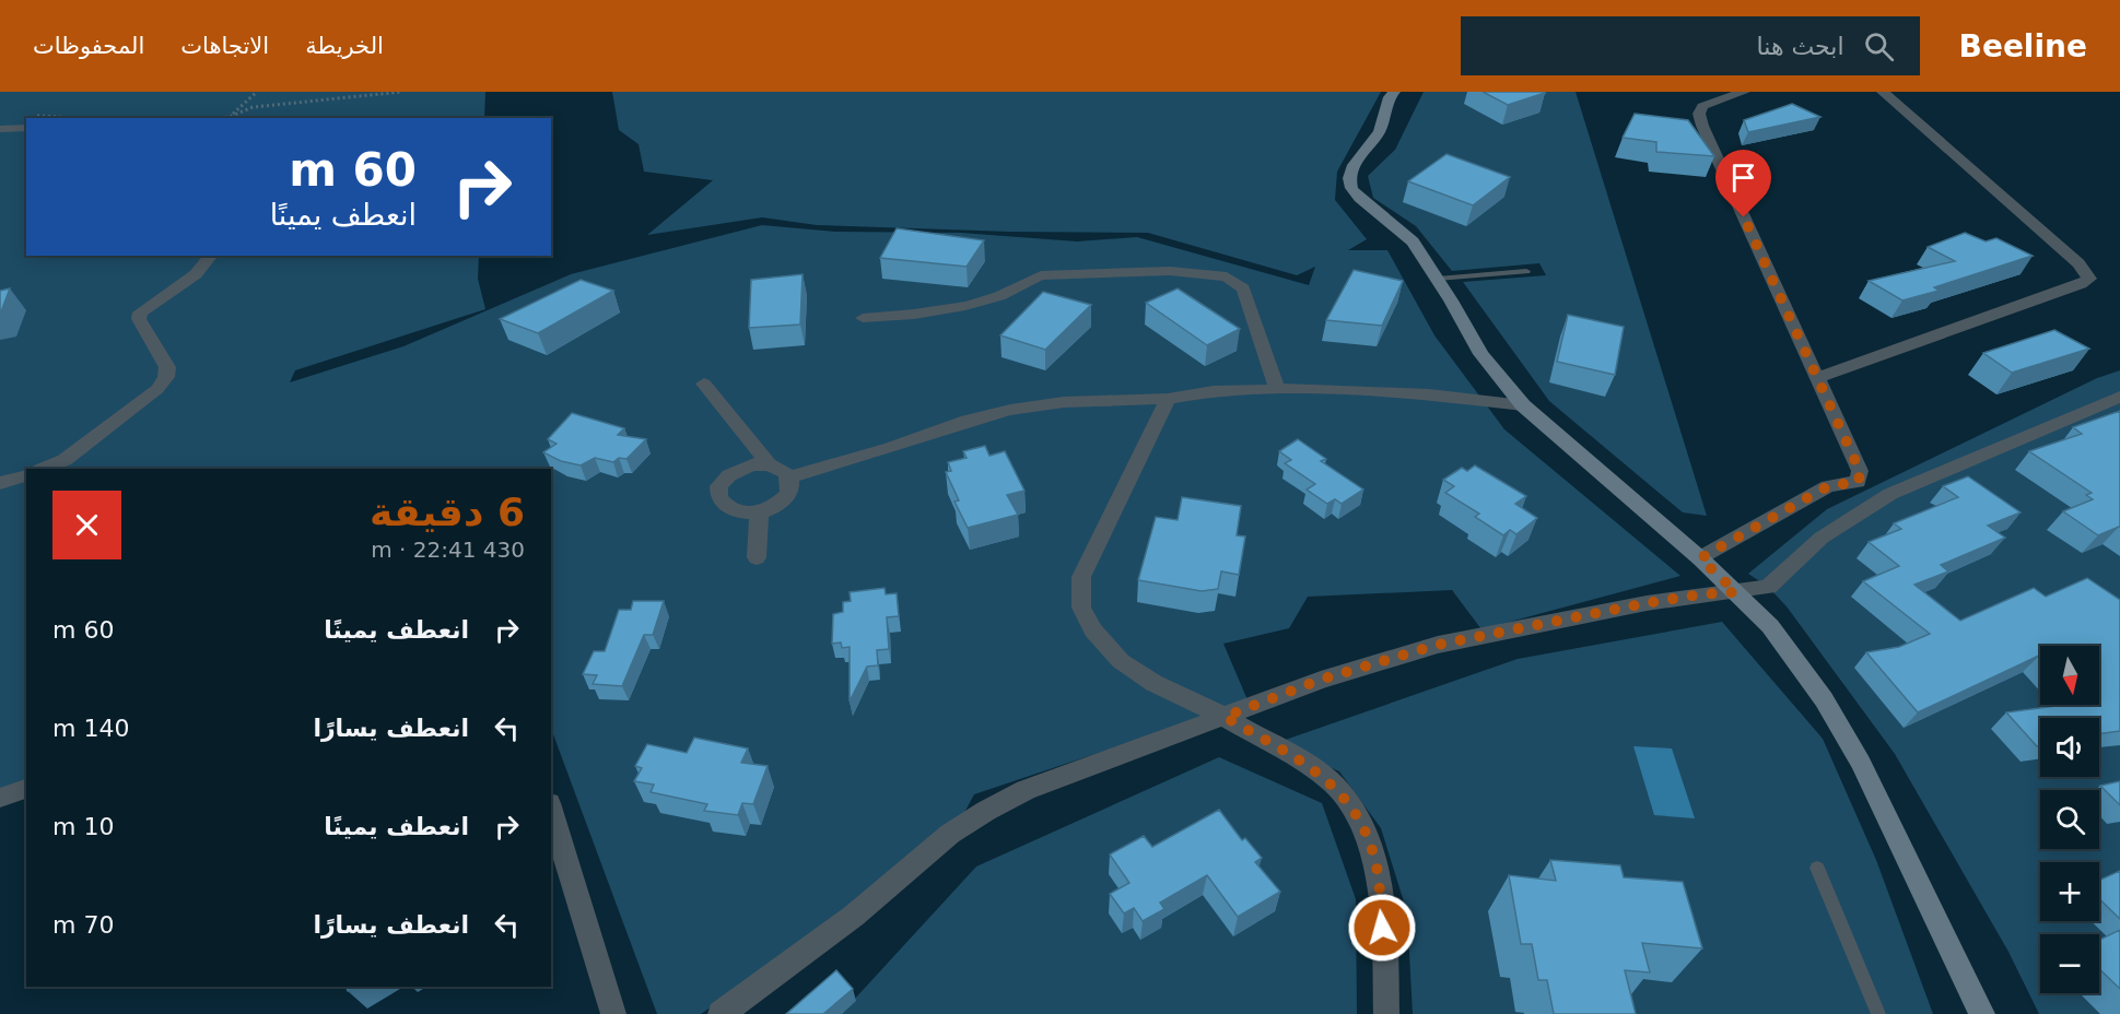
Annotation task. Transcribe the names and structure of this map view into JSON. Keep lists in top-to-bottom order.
{
  "north": "bottom",
  "page": {
    "header": "Beeline",
    "search": "ابحث هنا",
    "nav": ["الخريطة", "الاتجاهات", "المحفوظات"],
    "turn": ["60 m", "انعطف يمينًا"],
    "heading": ["6 دقيقة", "430 m · 22:41"],
    "list": [
      {
        "name": "انعطف يمينًا",
        "value": "60 m"
      },
      {
        "name": "انعطف يسارًا",
        "value": "140 m"
      },
      {
        "name": "انعطف يمينًا",
        "value": "10 m"
      },
      {
        "name": "انعطف يسارًا",
        "value": "70 m"
      }
    ],
    "map_buttons": ["+", "−"]
  }
}
